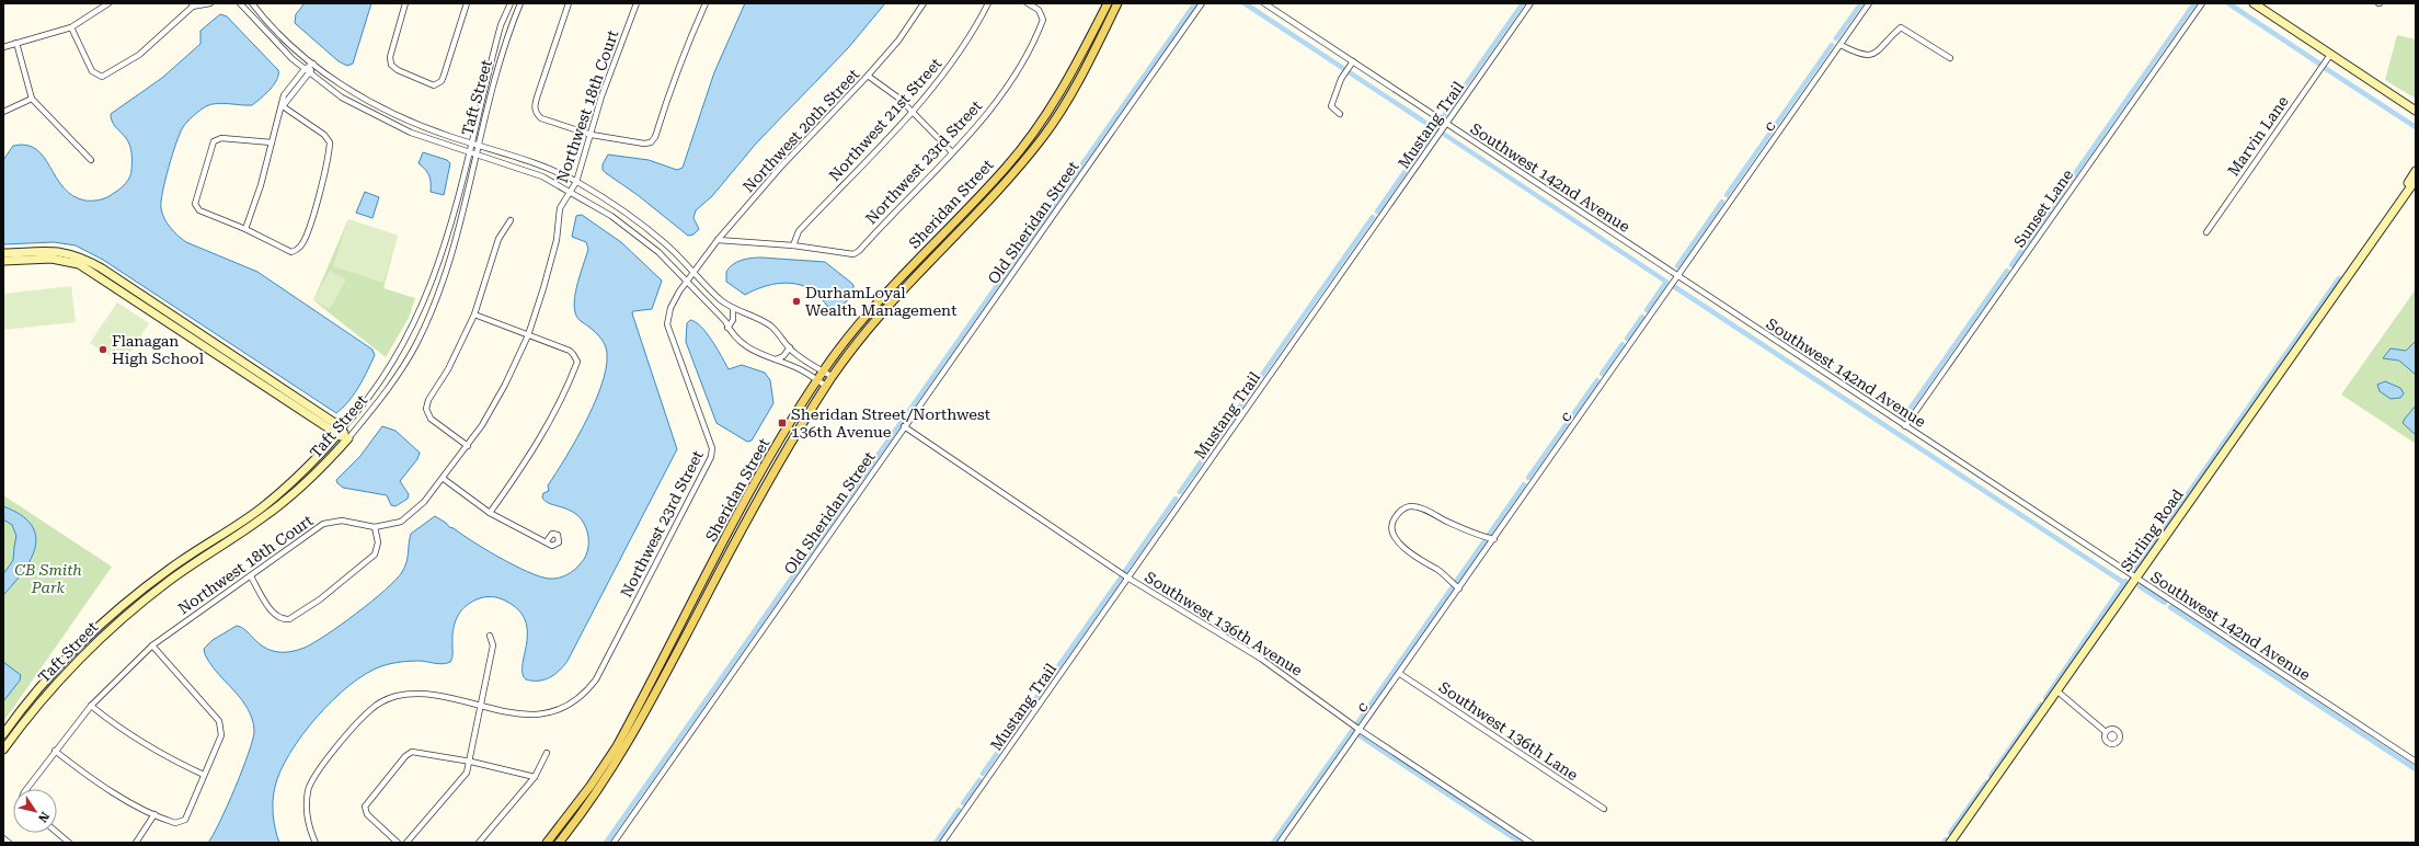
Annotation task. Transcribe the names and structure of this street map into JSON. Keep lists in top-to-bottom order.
{
  "streets": {
    "main road": ["Sheridan Street"],
    "street": [
      "Taft Street",
      "Northwest 18th Court",
      "Northwest 21st Street",
      "Mustang Trail",
      "c",
      "Northwest 20th Street",
      "Marvin Lane",
      "Northwest 23rd Street",
      "Southwest 142nd Avenue",
      "Sunset Lane",
      "Old Sheridan Street",
      "Stirling Road",
      "Southwest 136th Avenue",
      "Southwest 136th Lane"
    ]
  },
  "crossings": [
    ["Northwest 21st Street", "Northwest 23rd Street"],
    ["Mustang Trail", "Southwest 142nd Avenue"],
    ["Mustang Trail", "Southwest 136th Avenue"],
    ["c", "Southwest 142nd Avenue"],
    ["c", "Southwest 136th Avenue"],
    ["c", "Southwest 136th Lane"],
    ["Northwest 20th Street", "Northwest 23rd Street"],
    ["Southwest 142nd Avenue", "Sunset Lane"],
    ["Southwest 142nd Avenue", "Stirling Road"],
    ["Old Sheridan Street", "Southwest 136th Avenue"]
  ],
  "parks": ["CB Smith Park"],
  "places": {
    "other": ["DurhamLoyal Wealth Management", "Flanagan High School"],
    "transit": ["Sheridan Street/Northwest 136th Avenue"]
  },
  "north": "bottom right"
}
